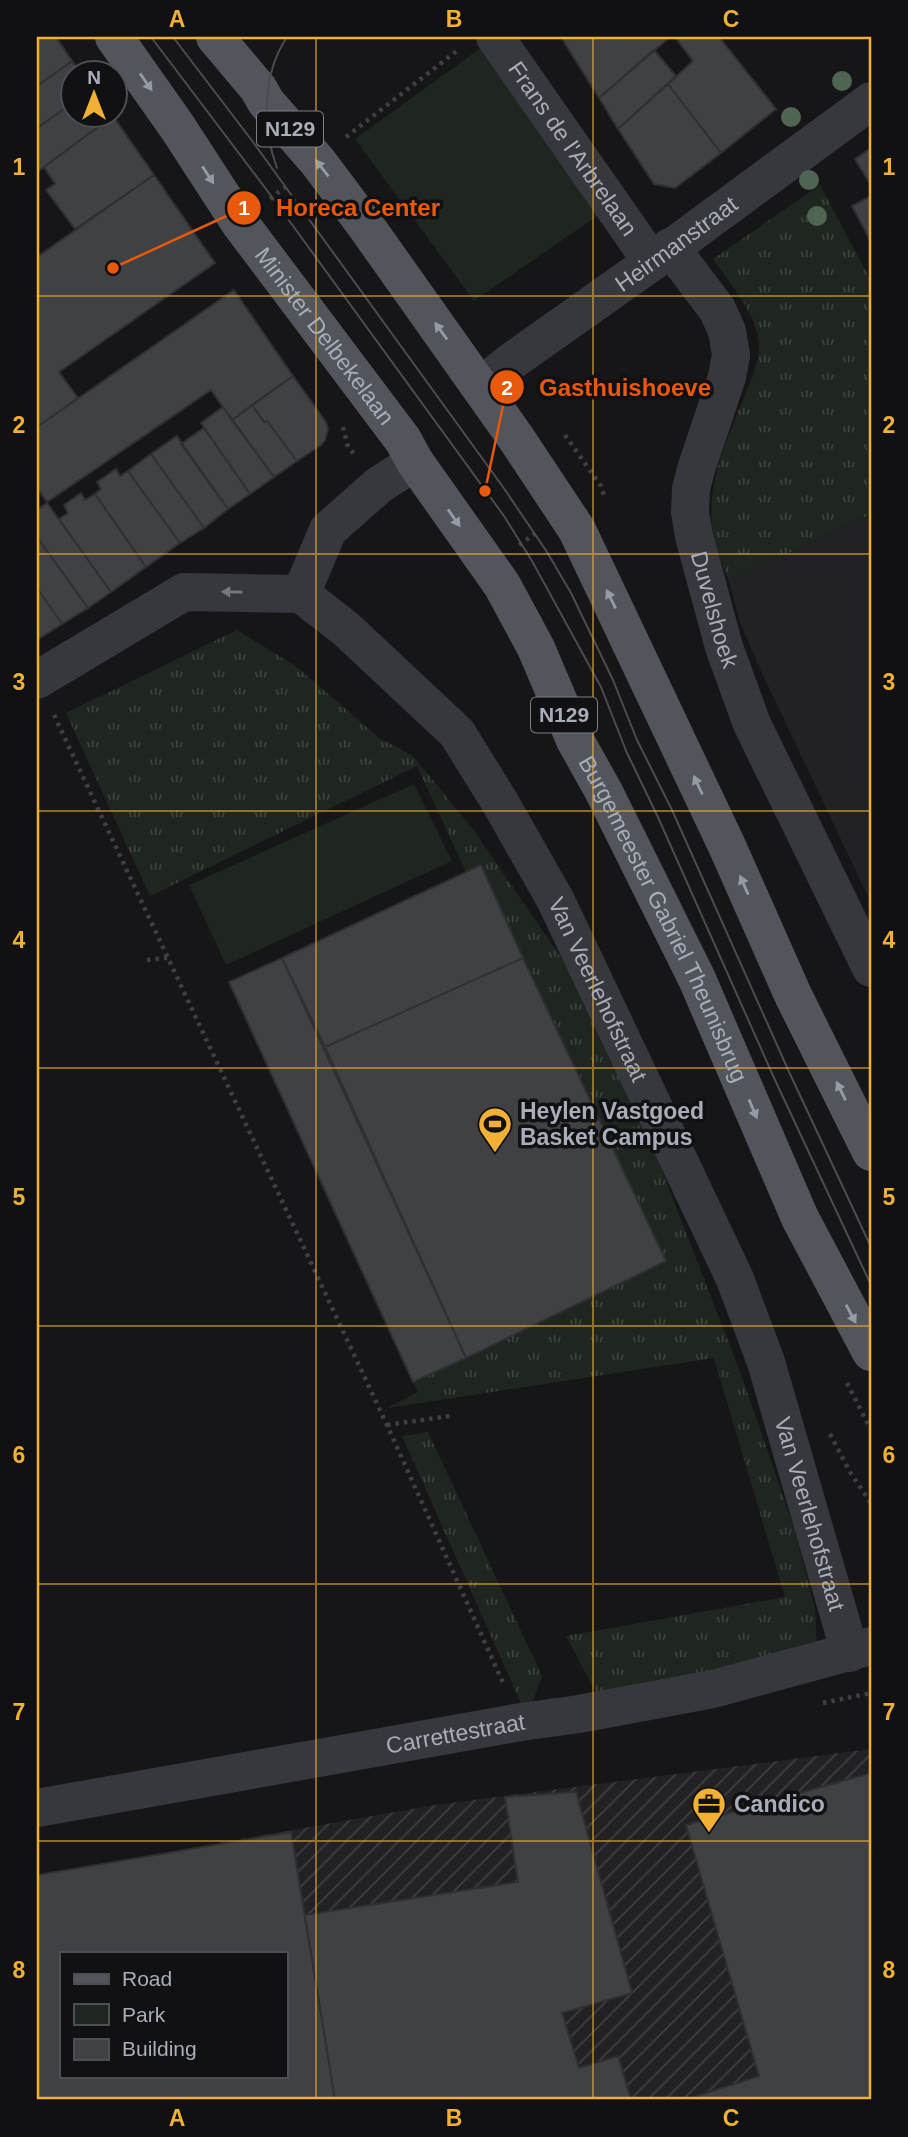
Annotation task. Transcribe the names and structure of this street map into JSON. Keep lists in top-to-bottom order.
{
  "streets": {
    "main road": ["N129", "Minister Delbekelaan", "Burgemeester Gabriel Theunisbrug"],
    "street": [
      "Frans de l'Arbrelaan",
      "Heirmanstraat",
      "Duvelshoek",
      "Van Veerlehofstraat",
      "Carrettestraat"
    ]
  },
  "crossings": [
    ["N129", "Heirmanstraat"],
    ["Frans de l'Arbrelaan", "Heirmanstraat"],
    ["Frans de l'Arbrelaan", "Duvelshoek"],
    ["Heirmanstraat", "Duvelshoek"],
    ["Minister Delbekelaan", "Burgemeester Gabriel Theunisbrug"],
    ["Van Veerlehofstraat", "Carrettestraat"]
  ],
  "places": {
    "other": ["Horeca Center", "Gasthuishoeve"],
    "sports": ["Heylen Vastgoed Basket Campus"],
    "office": ["Candico"]
  },
  "legend": ["Road", "Park", "Building"],
  "north": "top",
  "grid": {
    "columns": ["A", "B", "C"],
    "rows": [
      "1",
      "2",
      "3",
      "4",
      "5",
      "6",
      "7",
      "8"
    ]
  }
}
